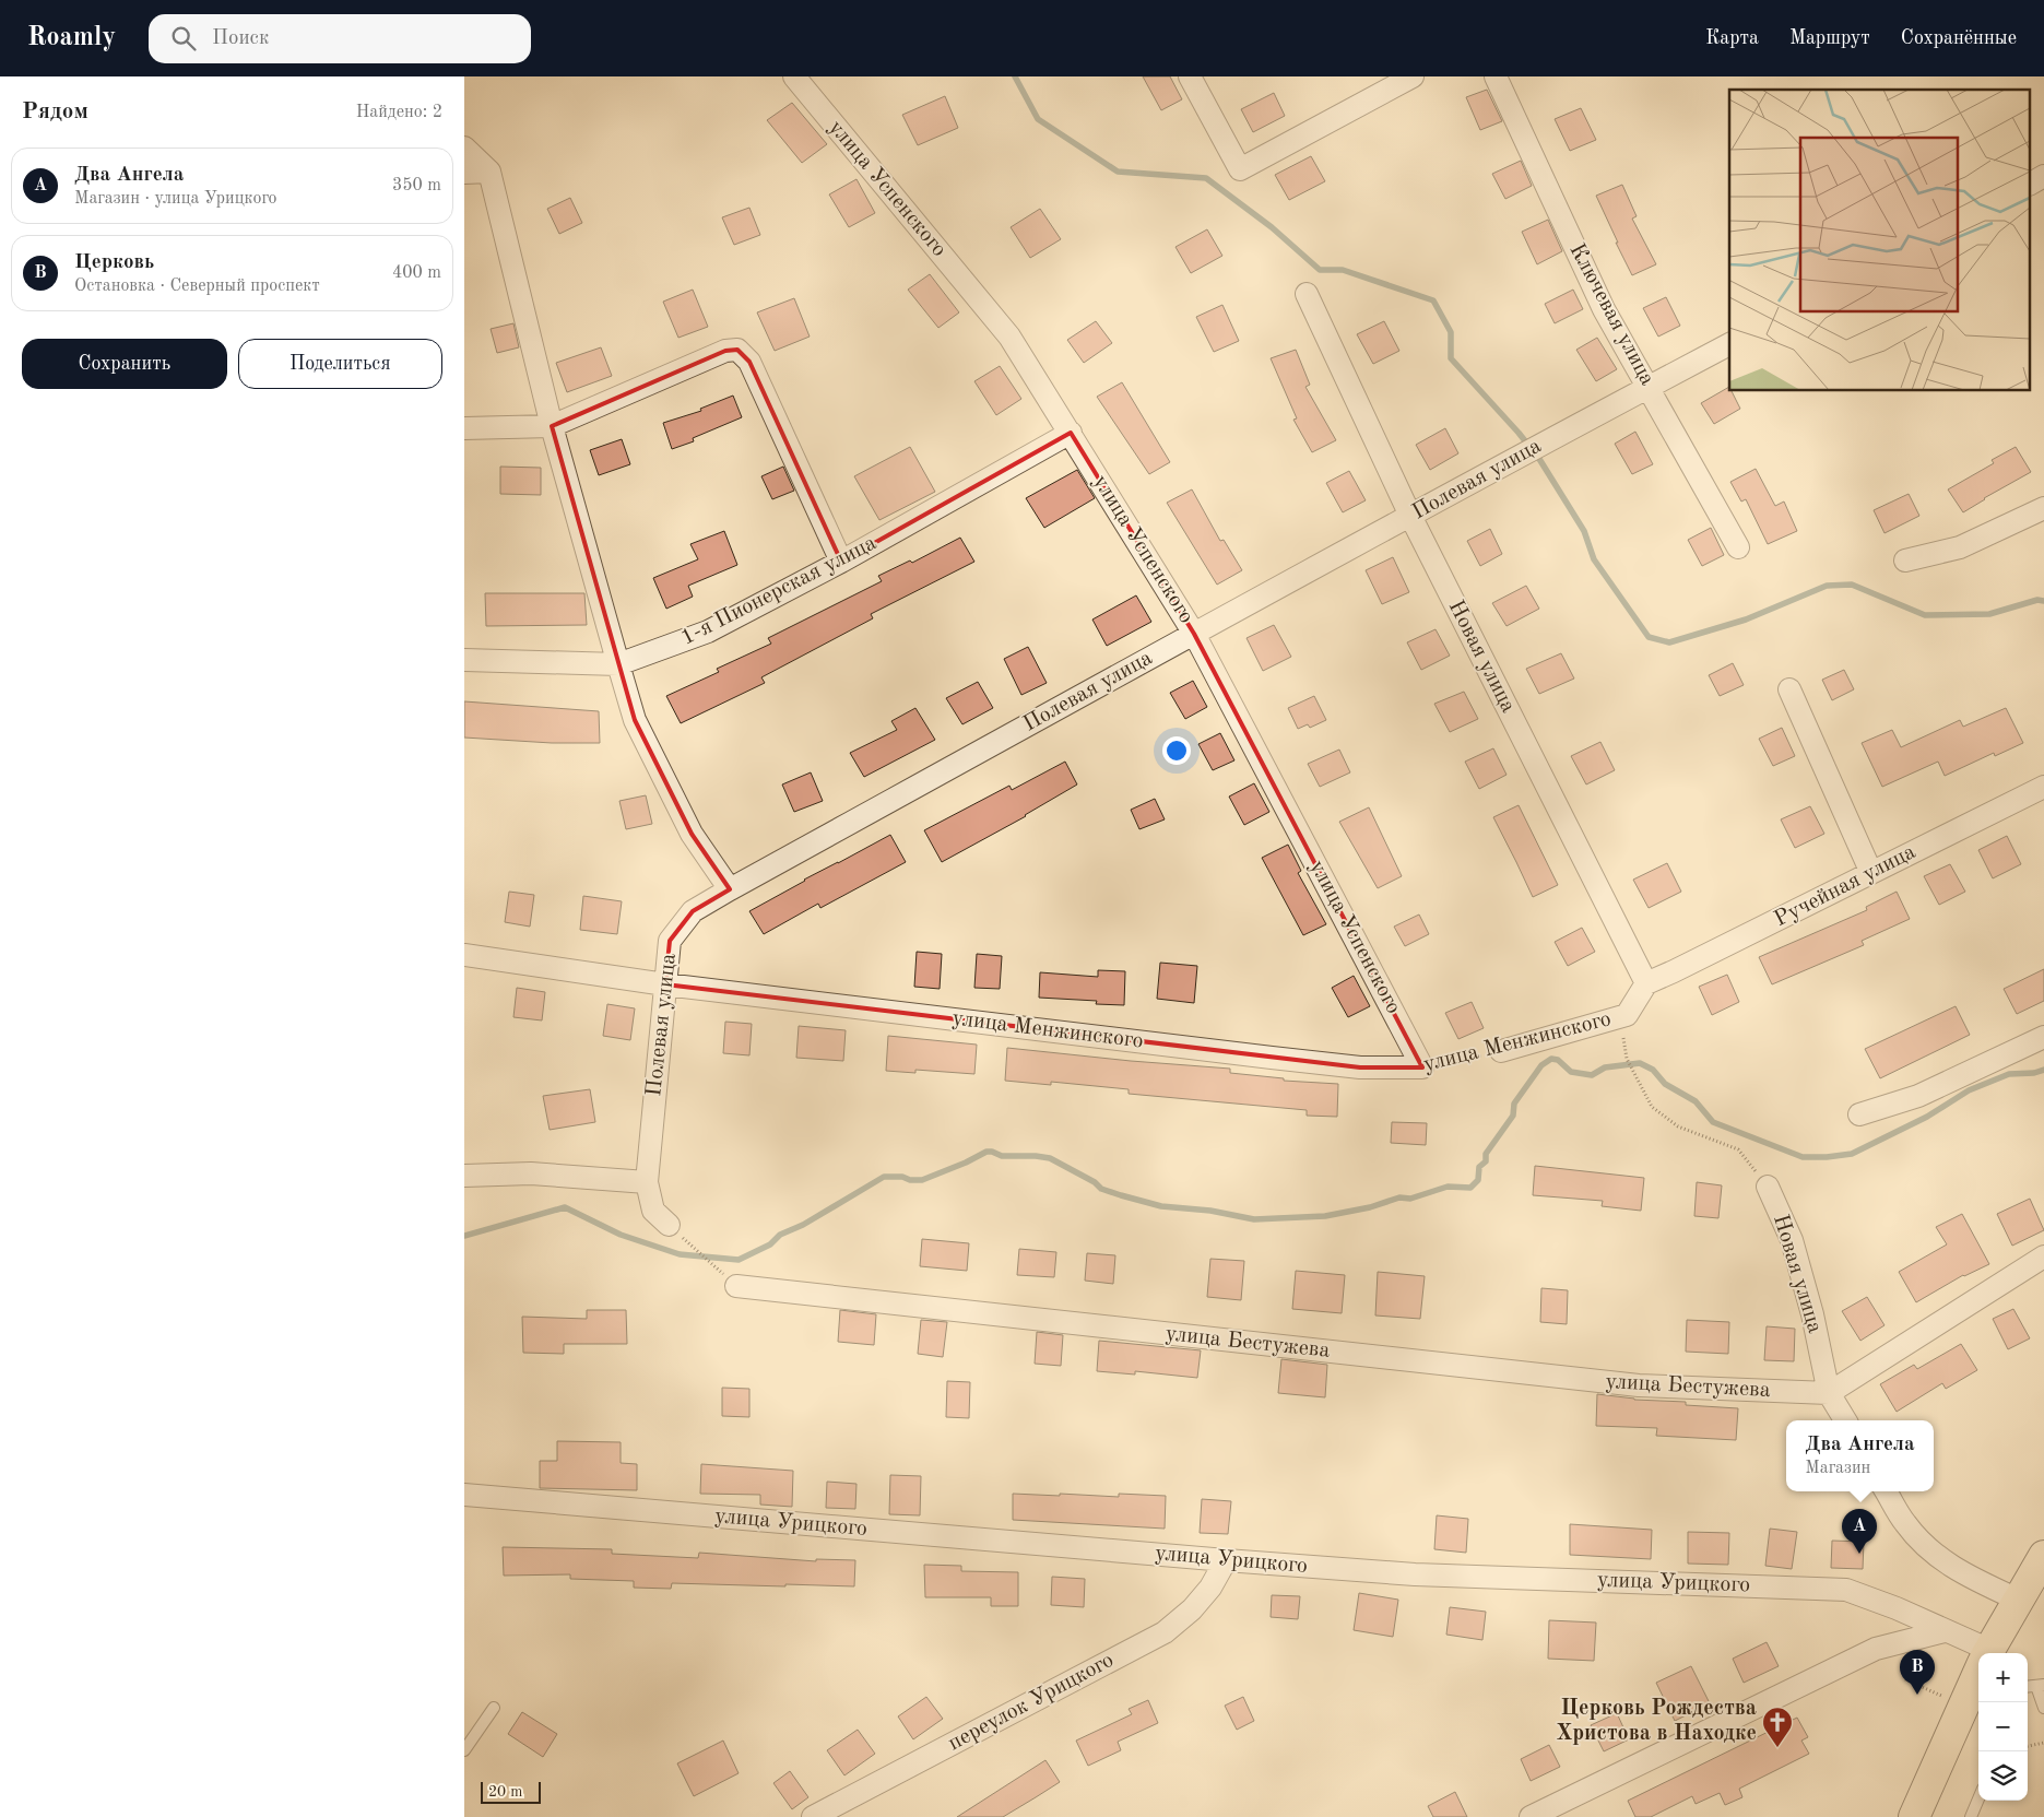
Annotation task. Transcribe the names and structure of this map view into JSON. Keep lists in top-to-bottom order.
{
  "streets": {
    "street": [
      "улица Успенского",
      "Ключевая улица",
      "Полевая улица",
      "1-я Пионерская улица",
      "Новая улица",
      "Ручейная улица",
      "улица Менжинского",
      "улица Бестужева",
      "улица Урицкого",
      "переулок Урицкого"
    ]
  },
  "crossings": [
    ["улица Успенского", "Полевая улица"],
    ["улица Успенского", "1-я Пионерская улица"],
    ["улица Успенского", "улица Менжинского"],
    ["Ключевая улица", "Полевая улица"],
    ["Полевая улица", "Новая улица"],
    ["Полевая улица", "улица Менжинского"],
    ["Новая улица", "Ручейная улица"],
    ["Новая улица", "улица Менжинского"],
    ["Новая улица", "улица Бестужева"],
    ["Ручейная улица", "улица Менжинского"],
    ["улица Урицкого", "переулок Урицкого"]
  ],
  "places": {
    "church": ["Церковь Рождества Христова в Находке"]
  },
  "scale_bar": "20 m",
  "page": {
    "header": "Roamly",
    "search": "Поиск",
    "nav": ["Карта", "Маршрут", "Сохранённые"],
    "heading": ["Рядом", "Найдено: 2"],
    "list": [
      {
        "mark": "A",
        "name": "Два Ангела",
        "note": "Магазин · улица Урицкого",
        "value": "350 m"
      },
      {
        "mark": "B",
        "name": "Церковь",
        "note": "Остановка · Северный проспект",
        "value": "400 m"
      }
    ],
    "buttons": ["Сохранить", "Поделиться"],
    "popup": ["Два Ангела", "Магазин"],
    "pins": ["A", "B"],
    "map_buttons": ["+", "−"],
    "scale": "20 m"
  }
}
